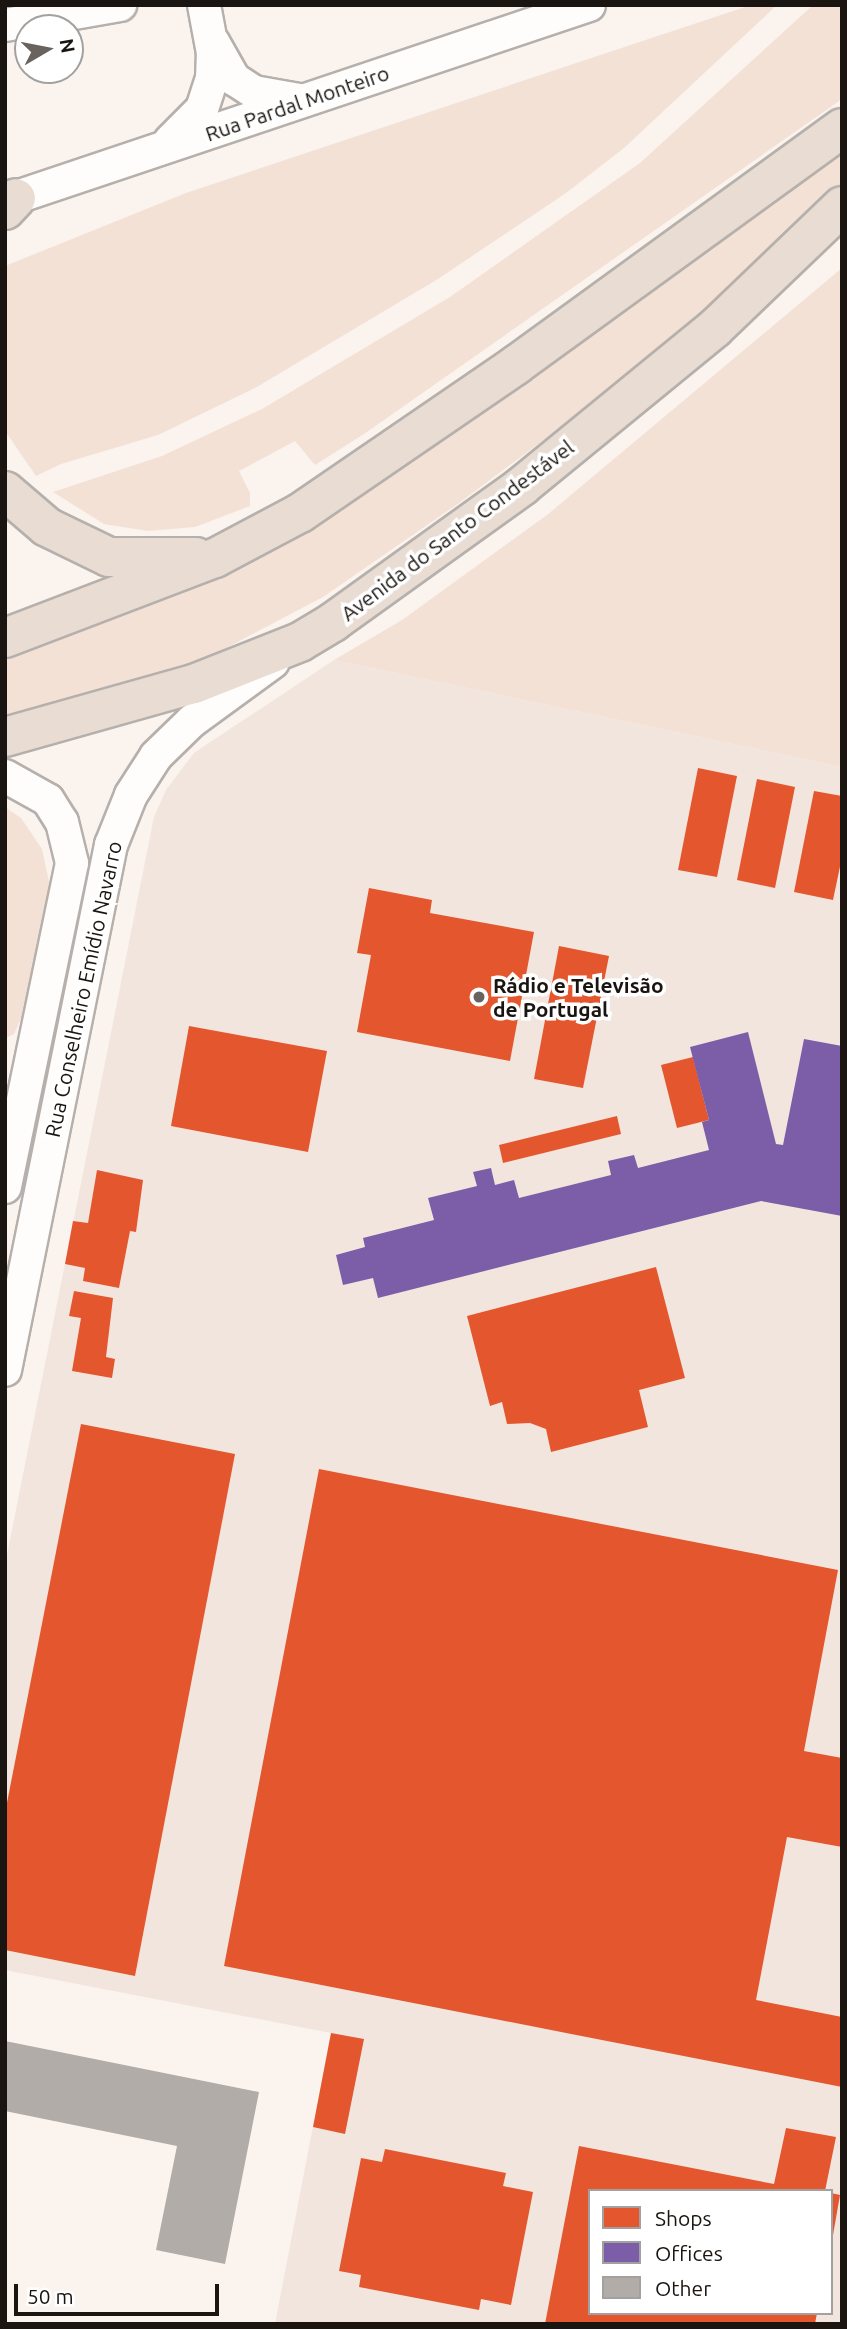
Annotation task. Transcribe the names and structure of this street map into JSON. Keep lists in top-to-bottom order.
{
  "streets": {
    "highway": ["Avenida do Santo Condestável"],
    "street": ["Rua Pardal Monteiro", "Rua Conselheiro Emídio Navarro"]
  },
  "crossings": [
    ["Avenida do Santo Condestável", "Rua Conselheiro Emídio Navarro"]
  ],
  "places": ["Rádio e Televisão de Portugal"],
  "legend": ["Shops", "Offices", "Other"],
  "scale_bar": "50 m",
  "north": "right"
}
